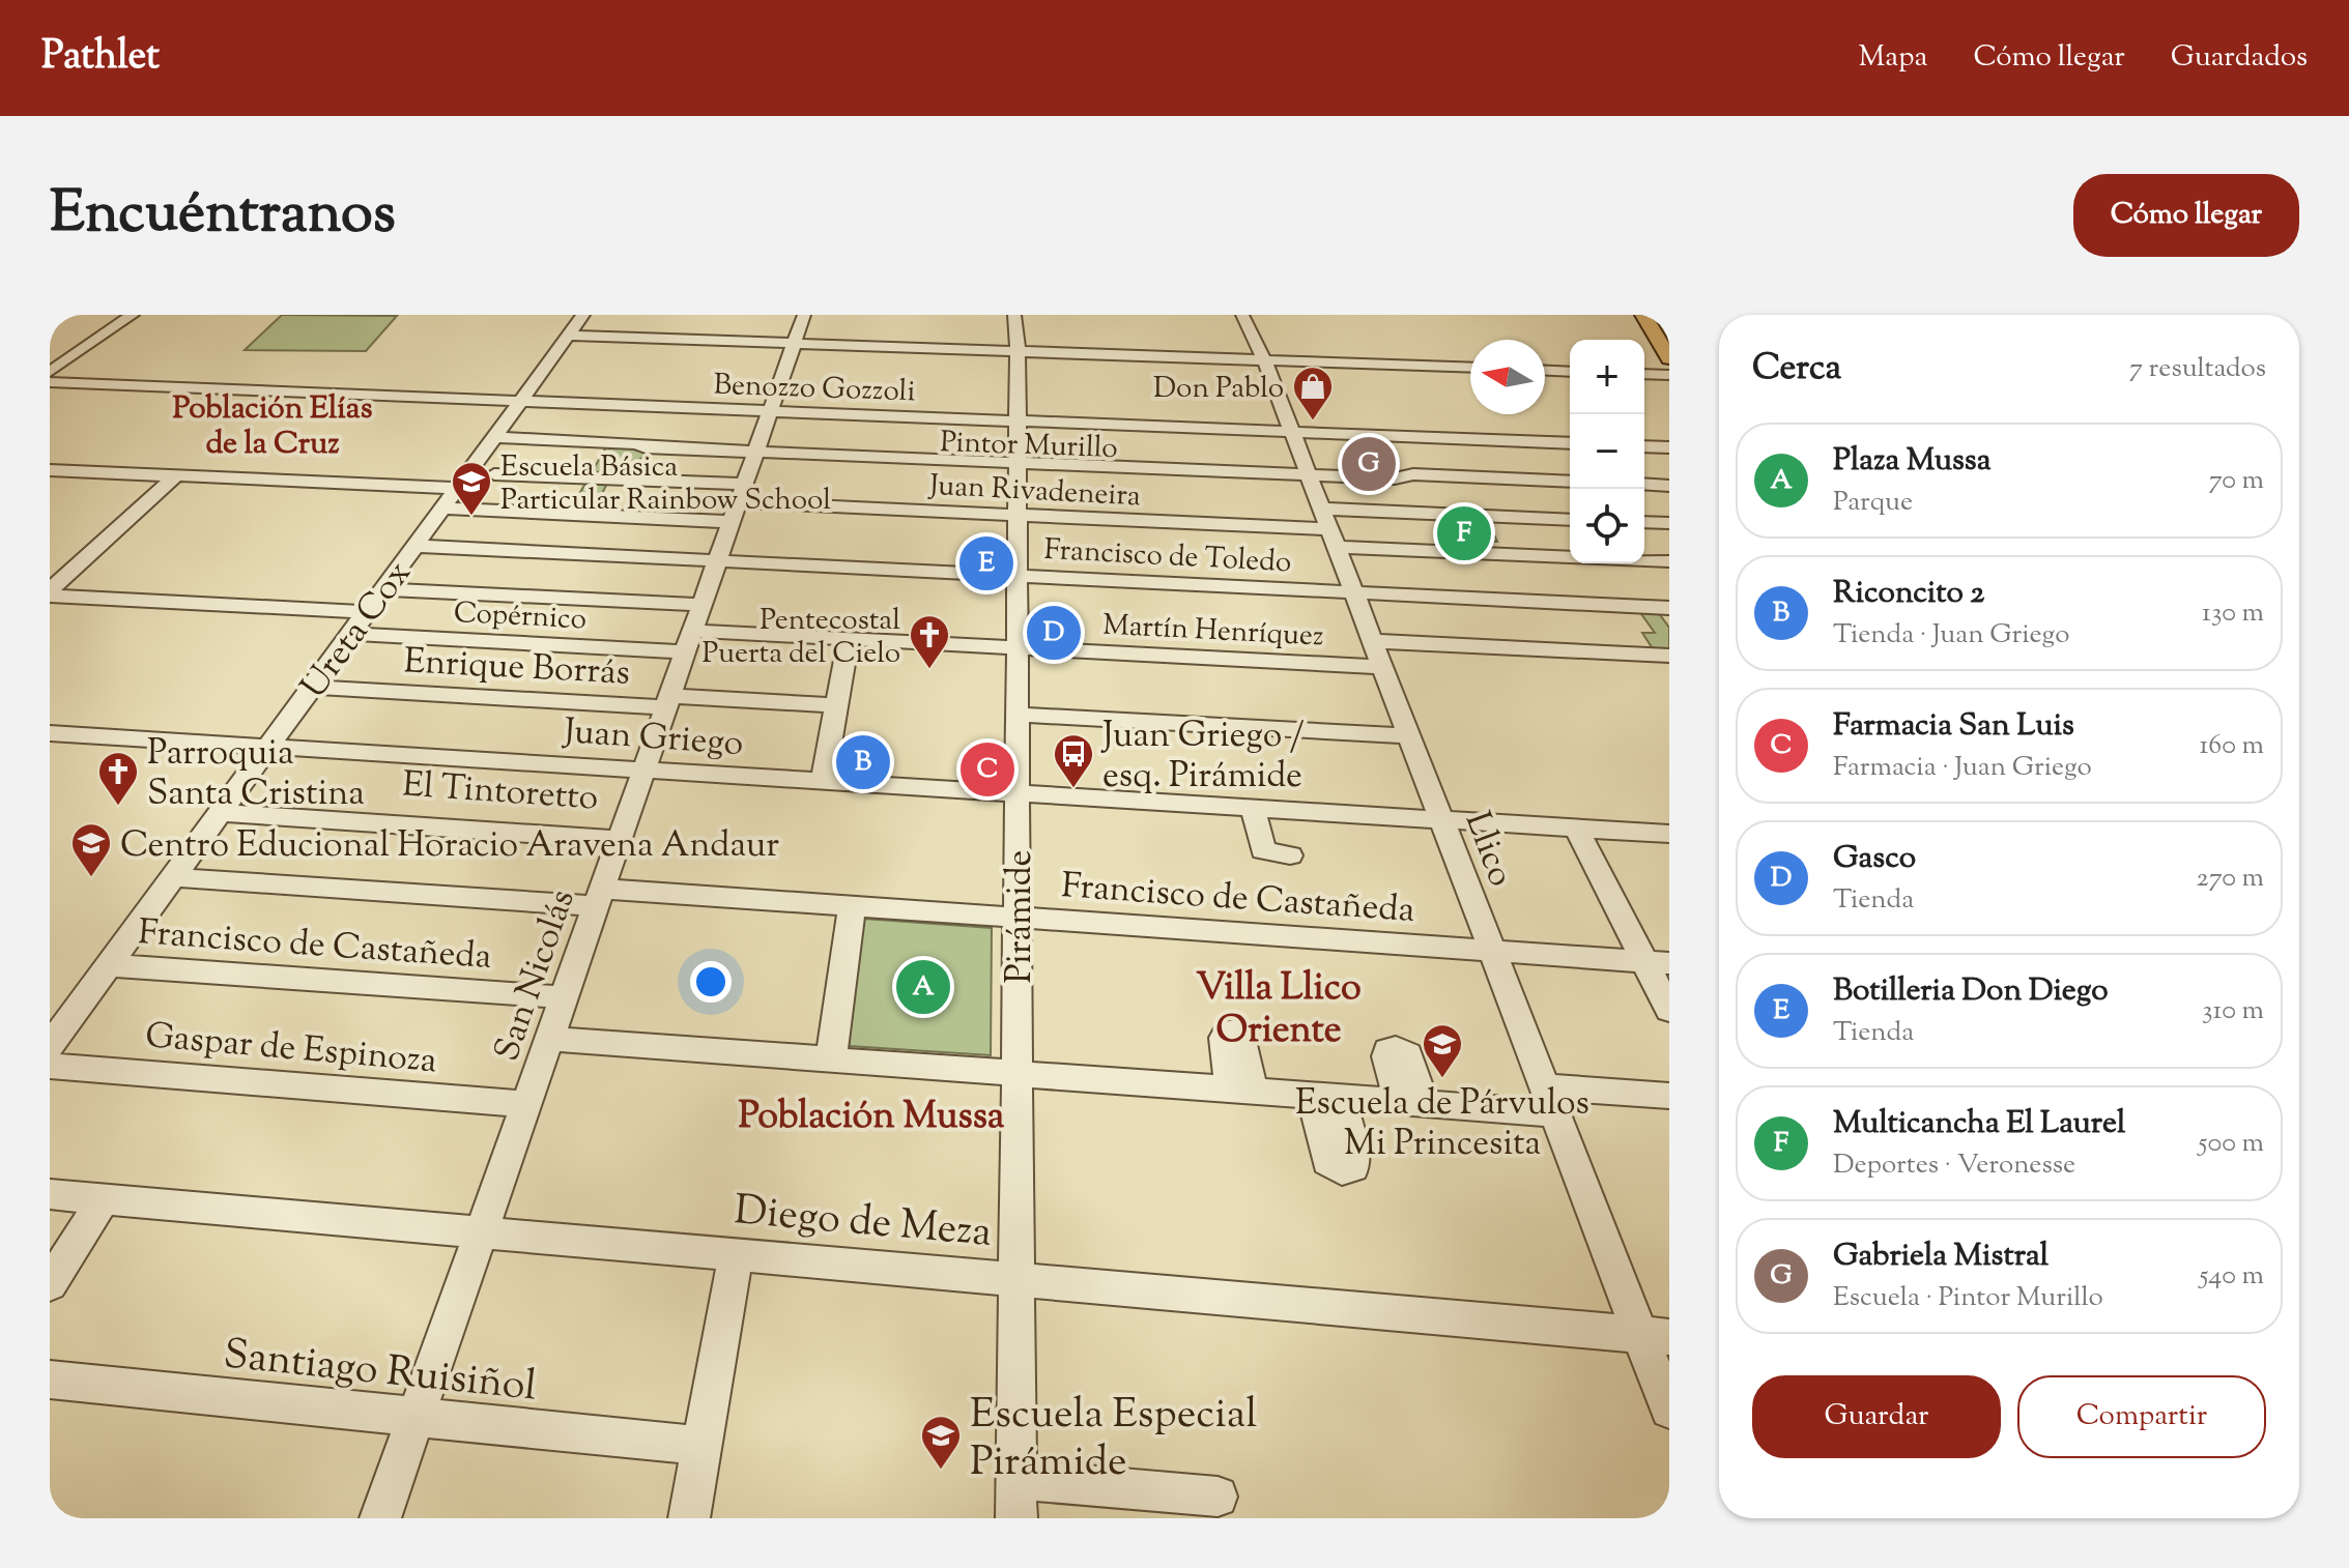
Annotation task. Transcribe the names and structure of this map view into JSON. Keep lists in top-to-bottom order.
{
  "streets": {
    "street": [
      "Benozzo Gozzoli",
      "Pintor Murillo",
      "Juan Rivadeneira",
      "Francisco de Toledo",
      "Copérnico",
      "Ureta Cox",
      "Martín Henríquez",
      "Enrique Borrás",
      "Juan Griego",
      "El Tintoretto",
      "Llico",
      "Francisco de Castañeda",
      "Pirámide",
      "San Nicolás",
      "Gaspar de Espinoza",
      "Diego de Meza",
      "Santiago Ruisiñol"
    ]
  },
  "crossings": [
    ["Benozzo Gozzoli", "Ureta Cox"],
    ["Benozzo Gozzoli", "Llico"],
    ["Benozzo Gozzoli", "Pirámide"],
    ["Benozzo Gozzoli", "San Nicolás"],
    ["Pintor Murillo", "Juan Rivadeneira"],
    ["Pintor Murillo", "Ureta Cox"],
    ["Pintor Murillo", "Llico"],
    ["Pintor Murillo", "Pirámide"],
    ["Pintor Murillo", "San Nicolás"],
    ["Juan Rivadeneira", "Llico"],
    ["Juan Rivadeneira", "Pirámide"],
    ["Juan Rivadeneira", "San Nicolás"],
    ["Francisco de Toledo", "Ureta Cox"],
    ["Francisco de Toledo", "Llico"],
    ["Francisco de Toledo", "Pirámide"],
    ["Francisco de Toledo", "San Nicolás"],
    ["Copérnico", "Ureta Cox"],
    ["Copérnico", "Martín Henríquez"],
    ["Copérnico", "San Nicolás"],
    ["Ureta Cox", "Enrique Borrás"],
    ["Ureta Cox", "Juan Griego"],
    ["Ureta Cox", "El Tintoretto"],
    ["Ureta Cox", "Francisco de Castañeda"],
    ["Martín Henríquez", "Llico"],
    ["Martín Henríquez", "Pirámide"],
    ["Martín Henríquez", "San Nicolás"],
    ["Enrique Borrás", "San Nicolás"],
    ["Juan Griego", "Llico"],
    ["Juan Griego", "Pirámide"],
    ["Juan Griego", "San Nicolás"],
    ["El Tintoretto", "San Nicolás"],
    ["Llico", "Francisco de Castañeda"],
    ["Llico", "Diego de Meza"],
    ["Francisco de Castañeda", "Pirámide"],
    ["Francisco de Castañeda", "San Nicolás"],
    ["Pirámide", "Diego de Meza"],
    ["San Nicolás", "Gaspar de Espinoza"],
    ["San Nicolás", "Diego de Meza"],
    ["San Nicolás", "Santiago Ruisiñol"]
  ],
  "districts": ["Población Elías de la Cruz", "Villa Llico Oriente", "Población Mussa"],
  "places": {
    "shop": ["Don Pablo"],
    "school or university": [
      "Escuela Básica Particular Rainbow School",
      "Centro Educional Horacio Aravena Andaur",
      "Escuela de Párvulos Mi Princesita",
      "Escuela Especial Pirámide"
    ],
    "church": ["Pentecostal Puerta del Cielo", "Parroquia Santa Cristina"],
    "bus stop": ["Juan Griego / esq. Pirámide"]
  },
  "north": "left",
  "page": {
    "header": "Pathlet",
    "nav": ["Mapa", "Cómo llegar", "Guardados"],
    "title": "Encuéntranos",
    "buttons": [
      "Cómo llegar",
      ["Guardar", "Compartir"]
    ],
    "heading": ["Cerca", "7 resultados"],
    "map_buttons": ["+", "−"],
    "list": [
      {
        "mark": "A",
        "name": "Plaza Mussa",
        "note": "Parque",
        "value": "70 m"
      },
      {
        "mark": "B",
        "name": "Riconcito 2",
        "note": "Tienda · Juan Griego",
        "value": "130 m"
      },
      {
        "mark": "C",
        "name": "Farmacia San Luis",
        "note": "Farmacia · Juan Griego",
        "value": "160 m"
      },
      {
        "mark": "D",
        "name": "Gasco",
        "note": "Tienda",
        "value": "270 m"
      },
      {
        "mark": "E",
        "name": "Botilleria Don Diego",
        "note": "Tienda",
        "value": "310 m"
      },
      {
        "mark": "F",
        "name": "Multicancha El Laurel",
        "note": "Deportes · Veronesse",
        "value": "500 m"
      },
      {
        "mark": "G",
        "name": "Gabriela Mistral",
        "note": "Escuela · Pintor Murillo",
        "value": "540 m"
      }
    ],
    "pins": [
      "G",
      "F",
      "E",
      "D",
      "B",
      "C",
      "A"
    ]
  }
}
